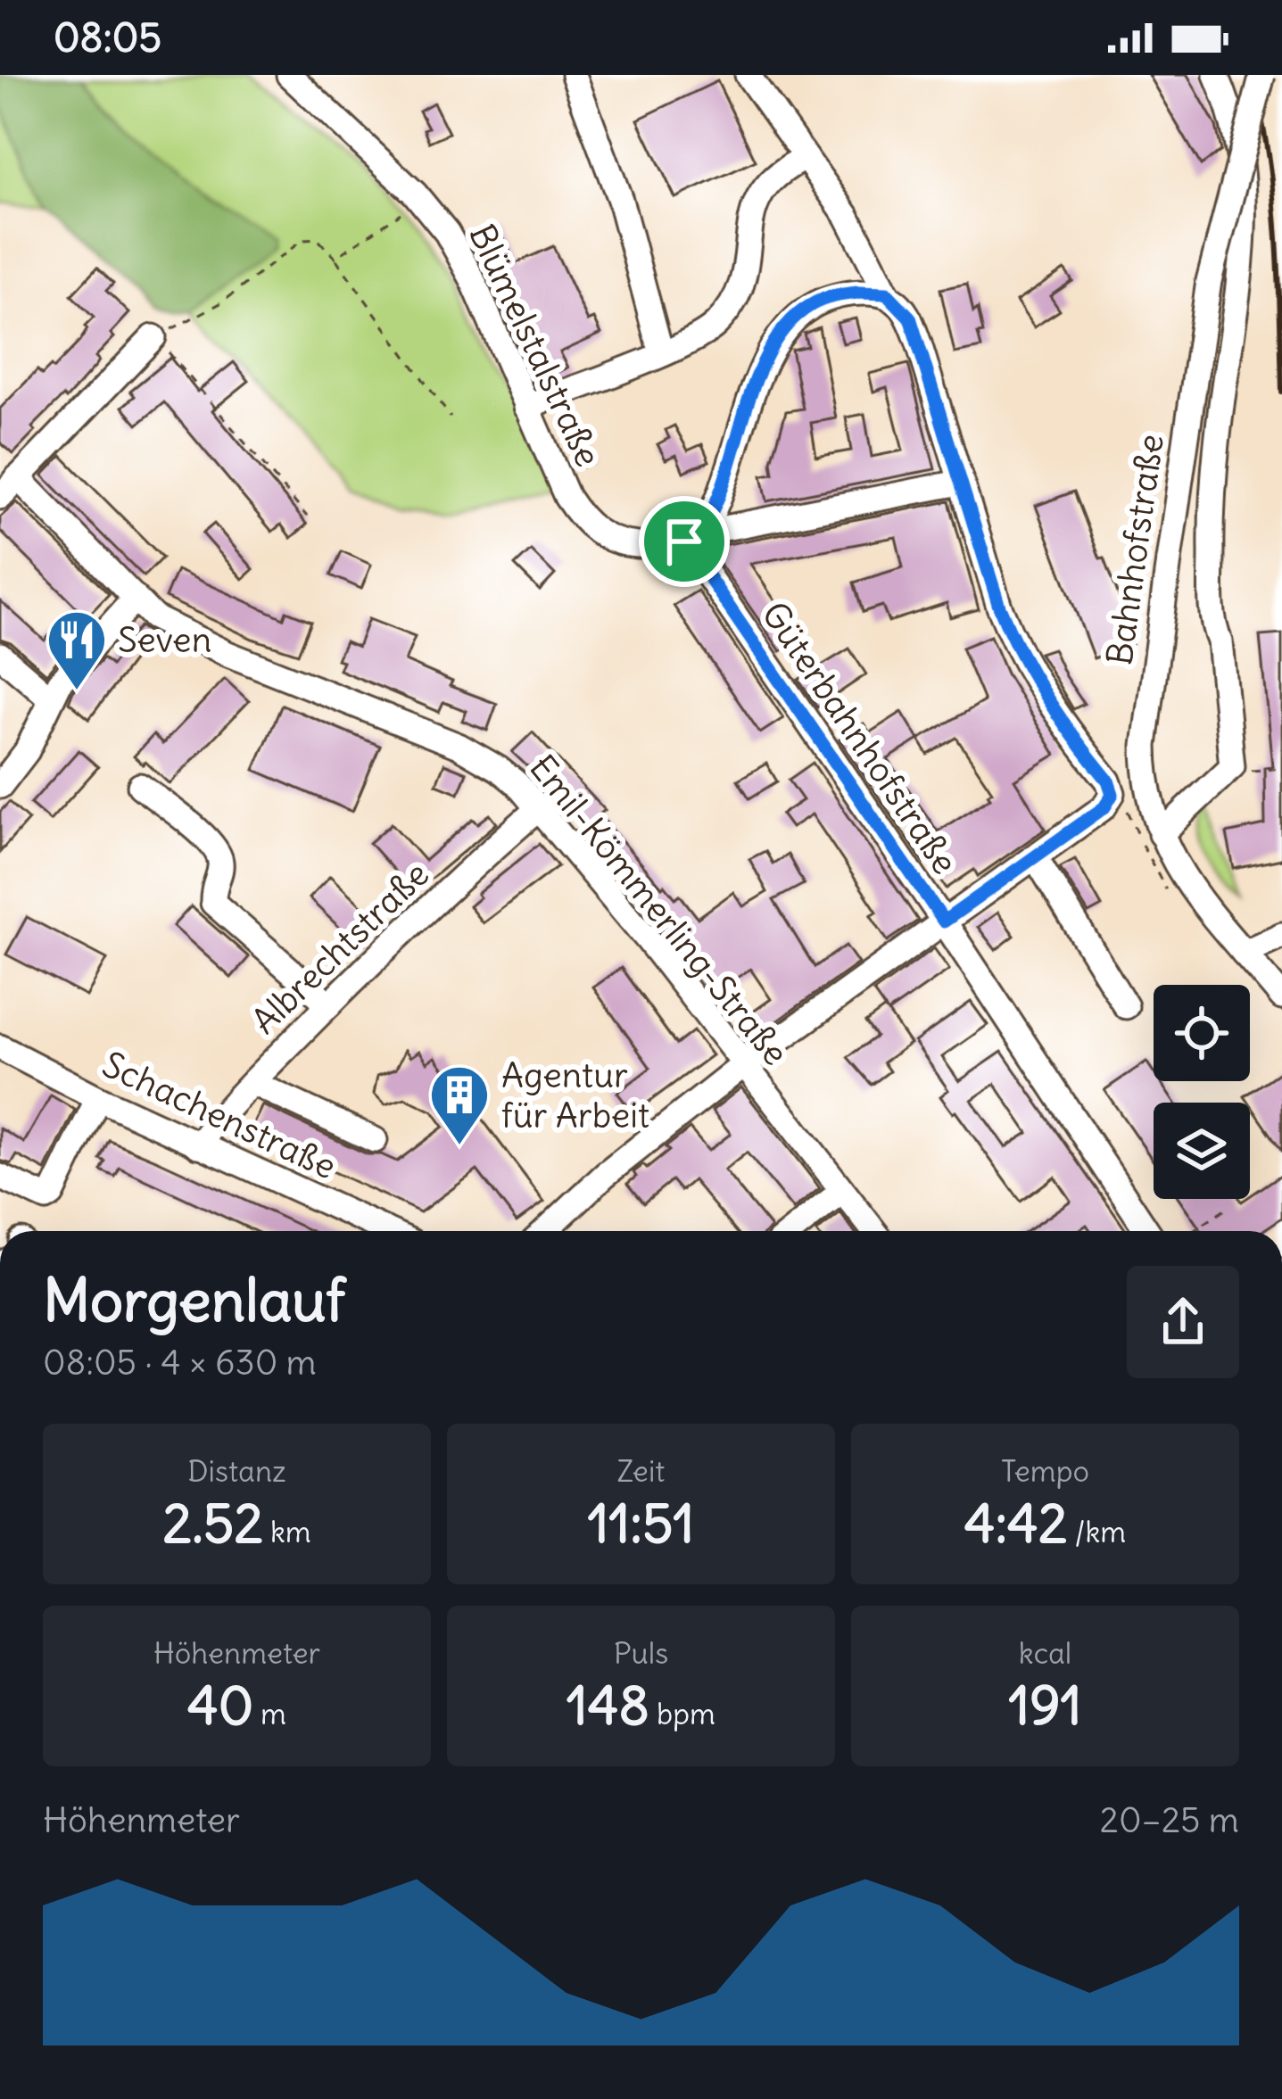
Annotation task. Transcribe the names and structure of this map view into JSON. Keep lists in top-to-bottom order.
{
  "streets": {
    "street": [
      "Blümelstalstraße",
      "Bahnhofstraße",
      "Güterbahnhofstraße",
      "Emil-Kömmerling-Straße",
      "Albrechtstraße",
      "Schachenstraße"
    ]
  },
  "crossings": [
    ["Blümelstalstraße", "Güterbahnhofstraße"],
    ["Emil-Kömmerling-Straße", "Albrechtstraße"],
    ["Albrechtstraße", "Schachenstraße"]
  ],
  "places": {
    "restaurant": ["Seven"],
    "building": ["Agentur für Arbeit"]
  },
  "page": {
    "status": "08:05",
    "heading": ["Morgenlauf", "08:05 · 4 × 630 m"],
    "stats": [
      ["Distanz", "2.52 km"],
      ["Zeit", "11:51"],
      ["Tempo", "4:42 /km"],
      ["Höhenmeter", "40 m"],
      ["Puls", "148 bpm"],
      ["kcal", "191"]
    ],
    "chart": ["Höhenmeter", "20–25 m"]
  }
}
